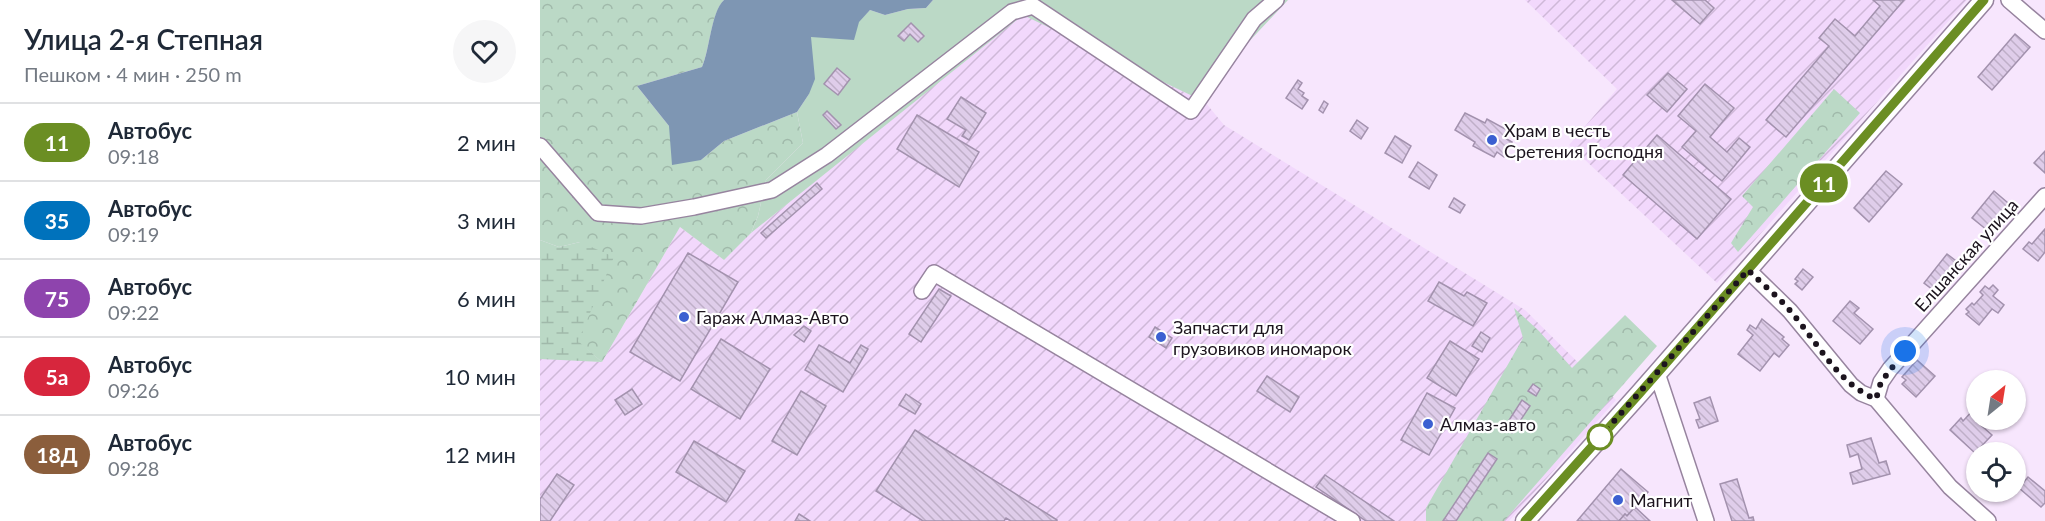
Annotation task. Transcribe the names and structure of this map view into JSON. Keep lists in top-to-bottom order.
{
  "streets": {
    "street": ["Елшанская улица"]
  },
  "places": [
    "Храм в честь Сретения Господня",
    "Гараж Алмаз-Авто",
    "Запчасти для грузовиков иномарок",
    "Алмаз-авто",
    "Магнит"
  ],
  "lines": ["bus line 11"],
  "north": "top right",
  "page": {
    "heading": ["Улица 2-я Степная", "Пешком · 4 мин · 250 m"],
    "on_map": "11",
    "list": [
      {
        "mark": "11",
        "name": "Автобус",
        "note": "09:18",
        "value": "2 мин"
      },
      {
        "mark": "35",
        "name": "Автобус",
        "note": "09:19",
        "value": "3 мин"
      },
      {
        "mark": "75",
        "name": "Автобус",
        "note": "09:22",
        "value": "6 мин"
      },
      {
        "mark": "5а",
        "name": "Автобус",
        "note": "09:26",
        "value": "10 мин"
      },
      {
        "mark": "18Д",
        "name": "Автобус",
        "note": "09:28",
        "value": "12 мин"
      }
    ]
  }
}
